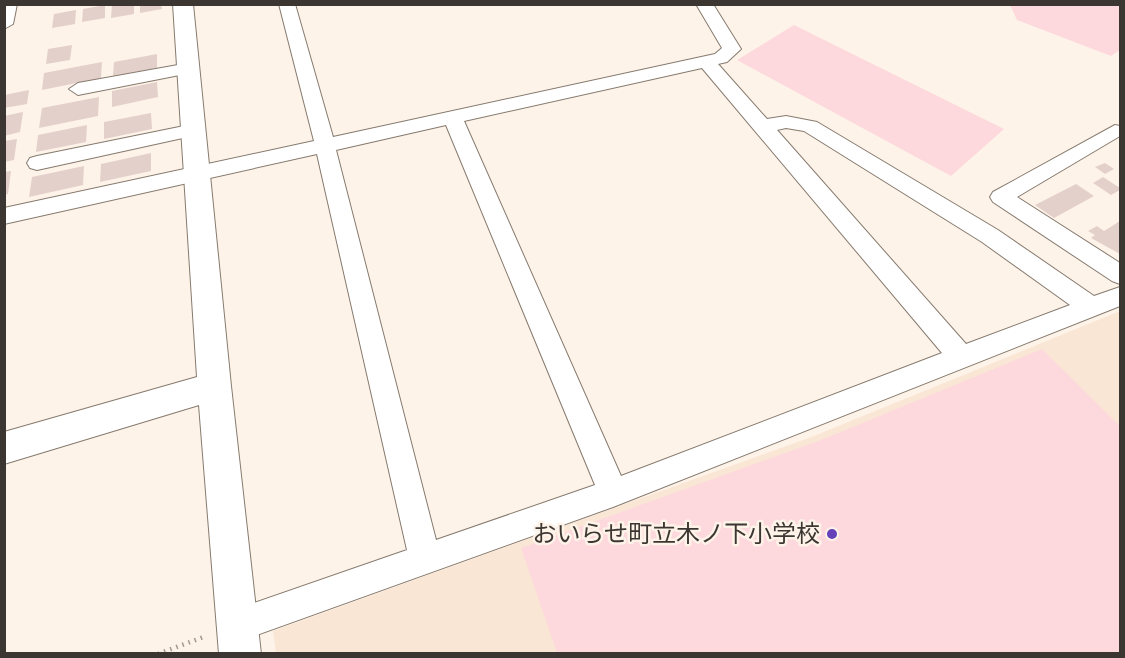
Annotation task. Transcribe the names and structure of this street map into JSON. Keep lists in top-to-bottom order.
{
  "places": ["おいらせ町立木ノ下小学校"]
}
